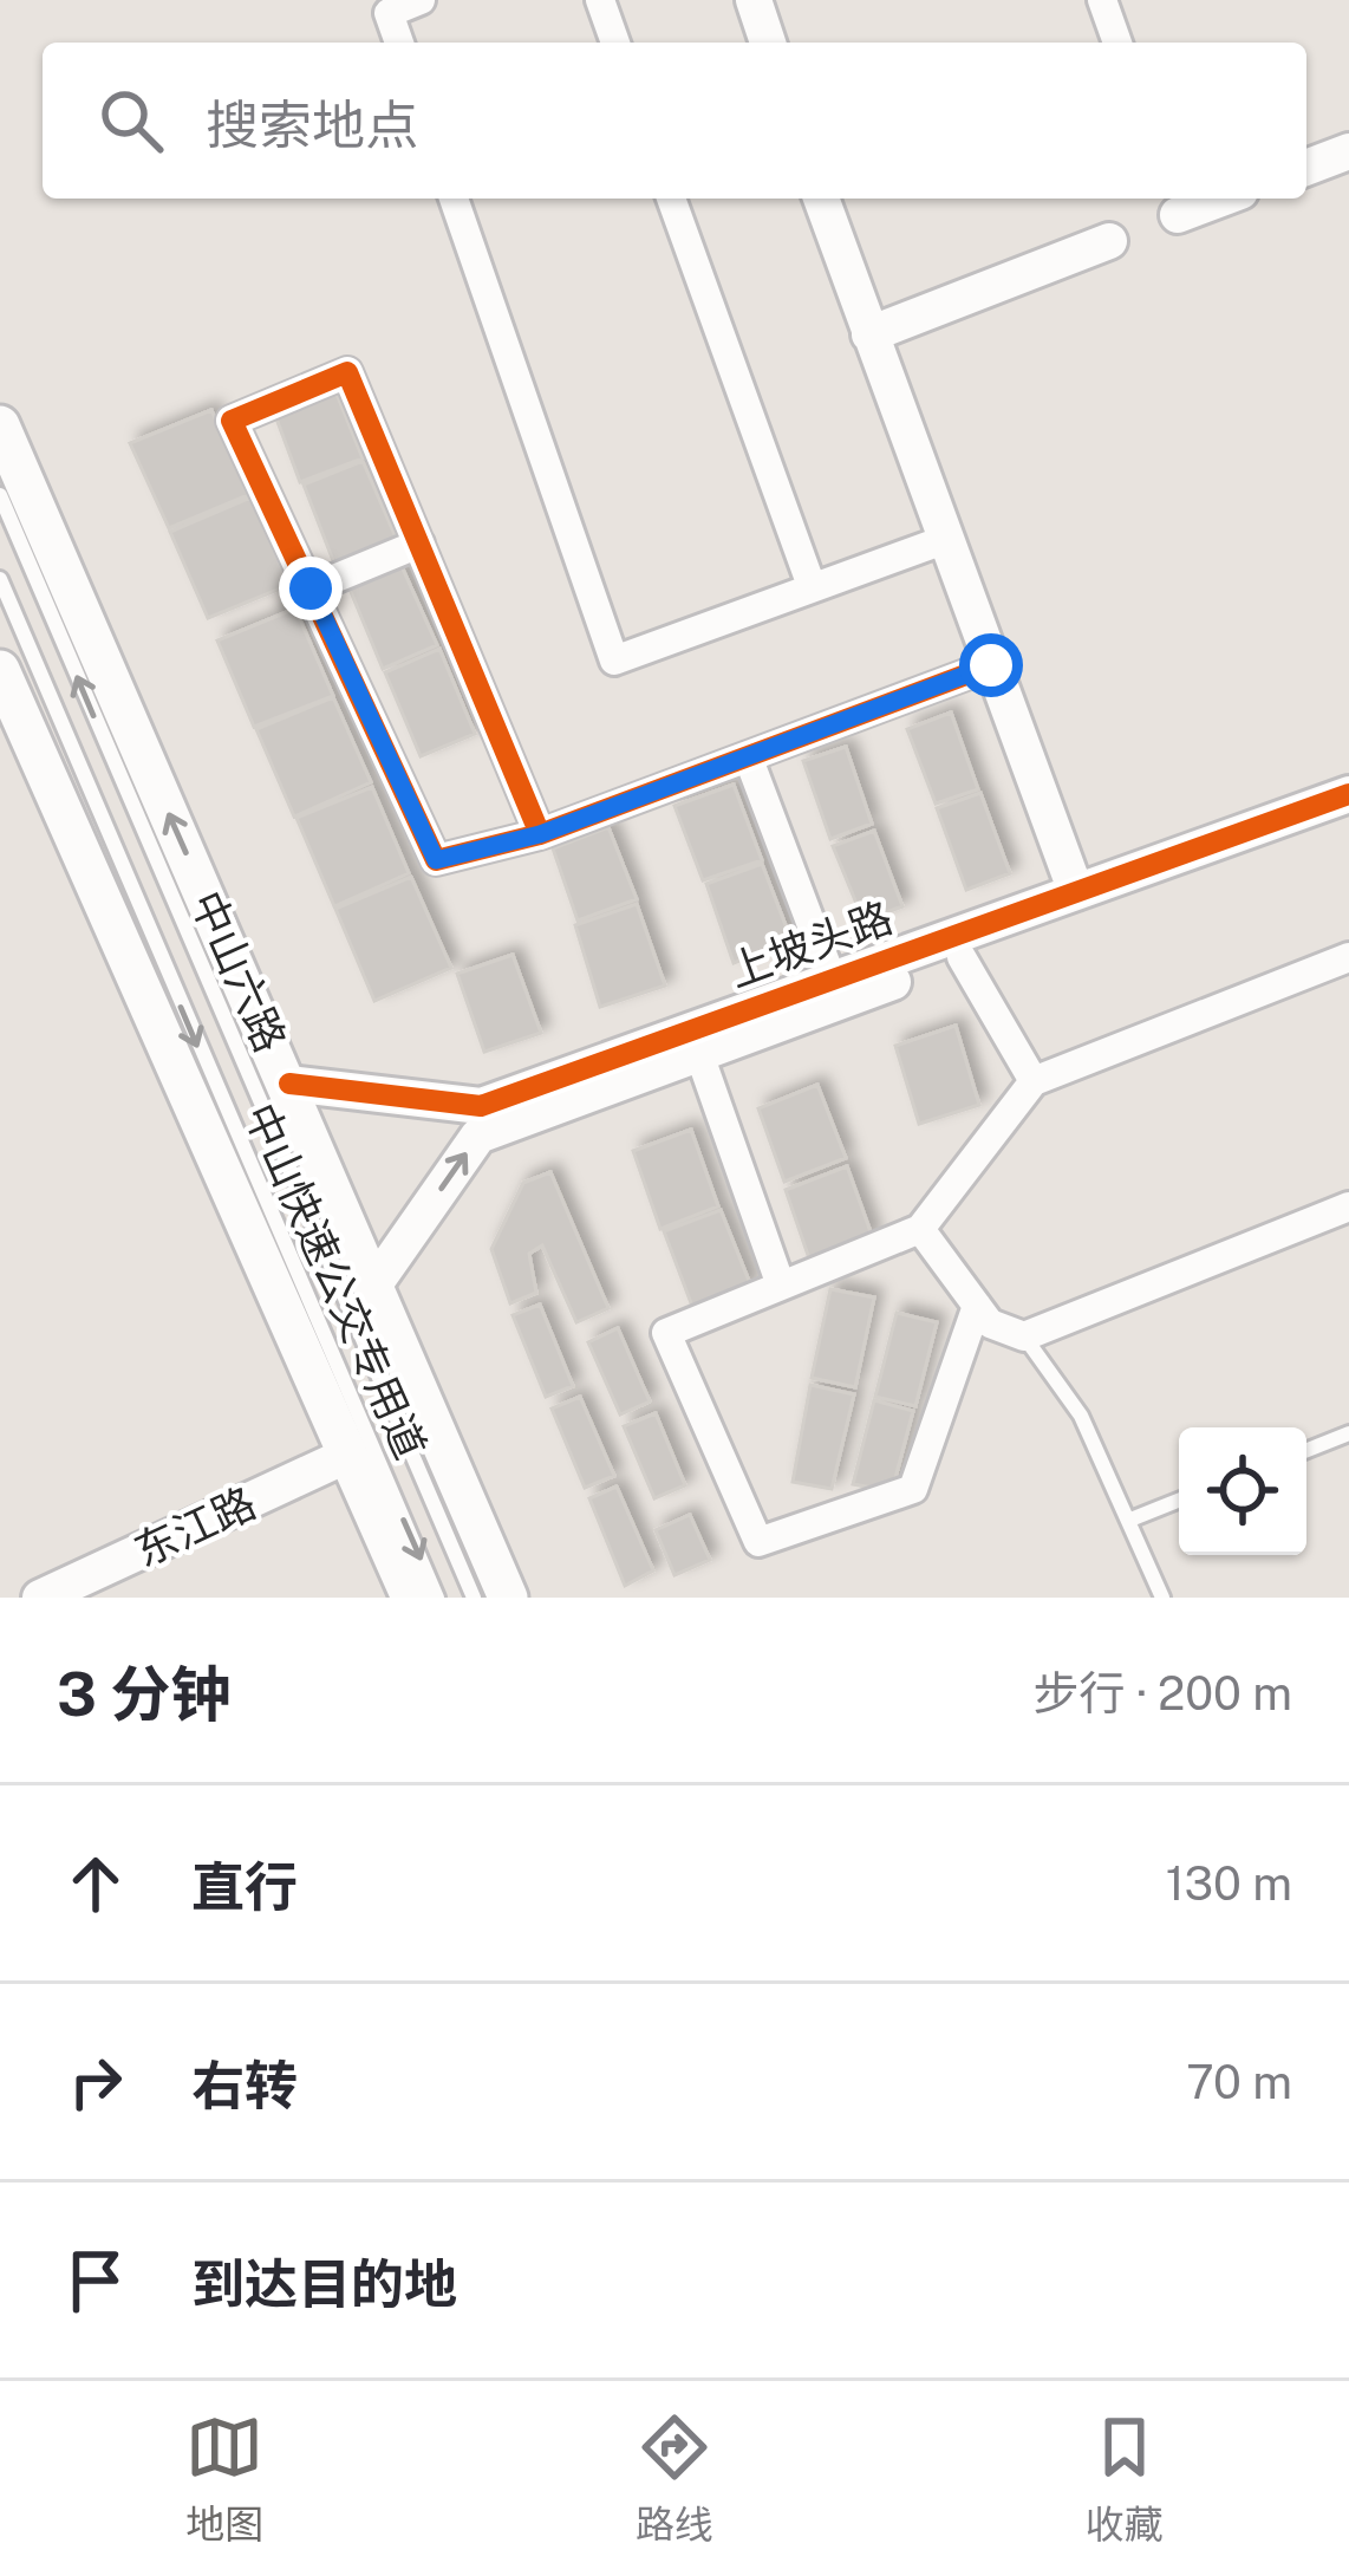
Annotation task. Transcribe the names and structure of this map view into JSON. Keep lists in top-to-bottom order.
{
  "streets": {
    "main road": ["中山六路"],
    "street": ["上坡头路", "东江路"],
    "lane": ["中山快速公交专用道"]
  },
  "crossings": [
    ["上坡头路", "中山六路"]
  ],
  "page": {
    "search": "搜索地点",
    "heading": ["3 分钟", "步行 · 200 m"],
    "list": [
      ["直行", "130 m"],
      ["右转", "70 m"],
      "到达目的地"
    ],
    "nav": ["地图", "路线", "收藏"]
  }
}
